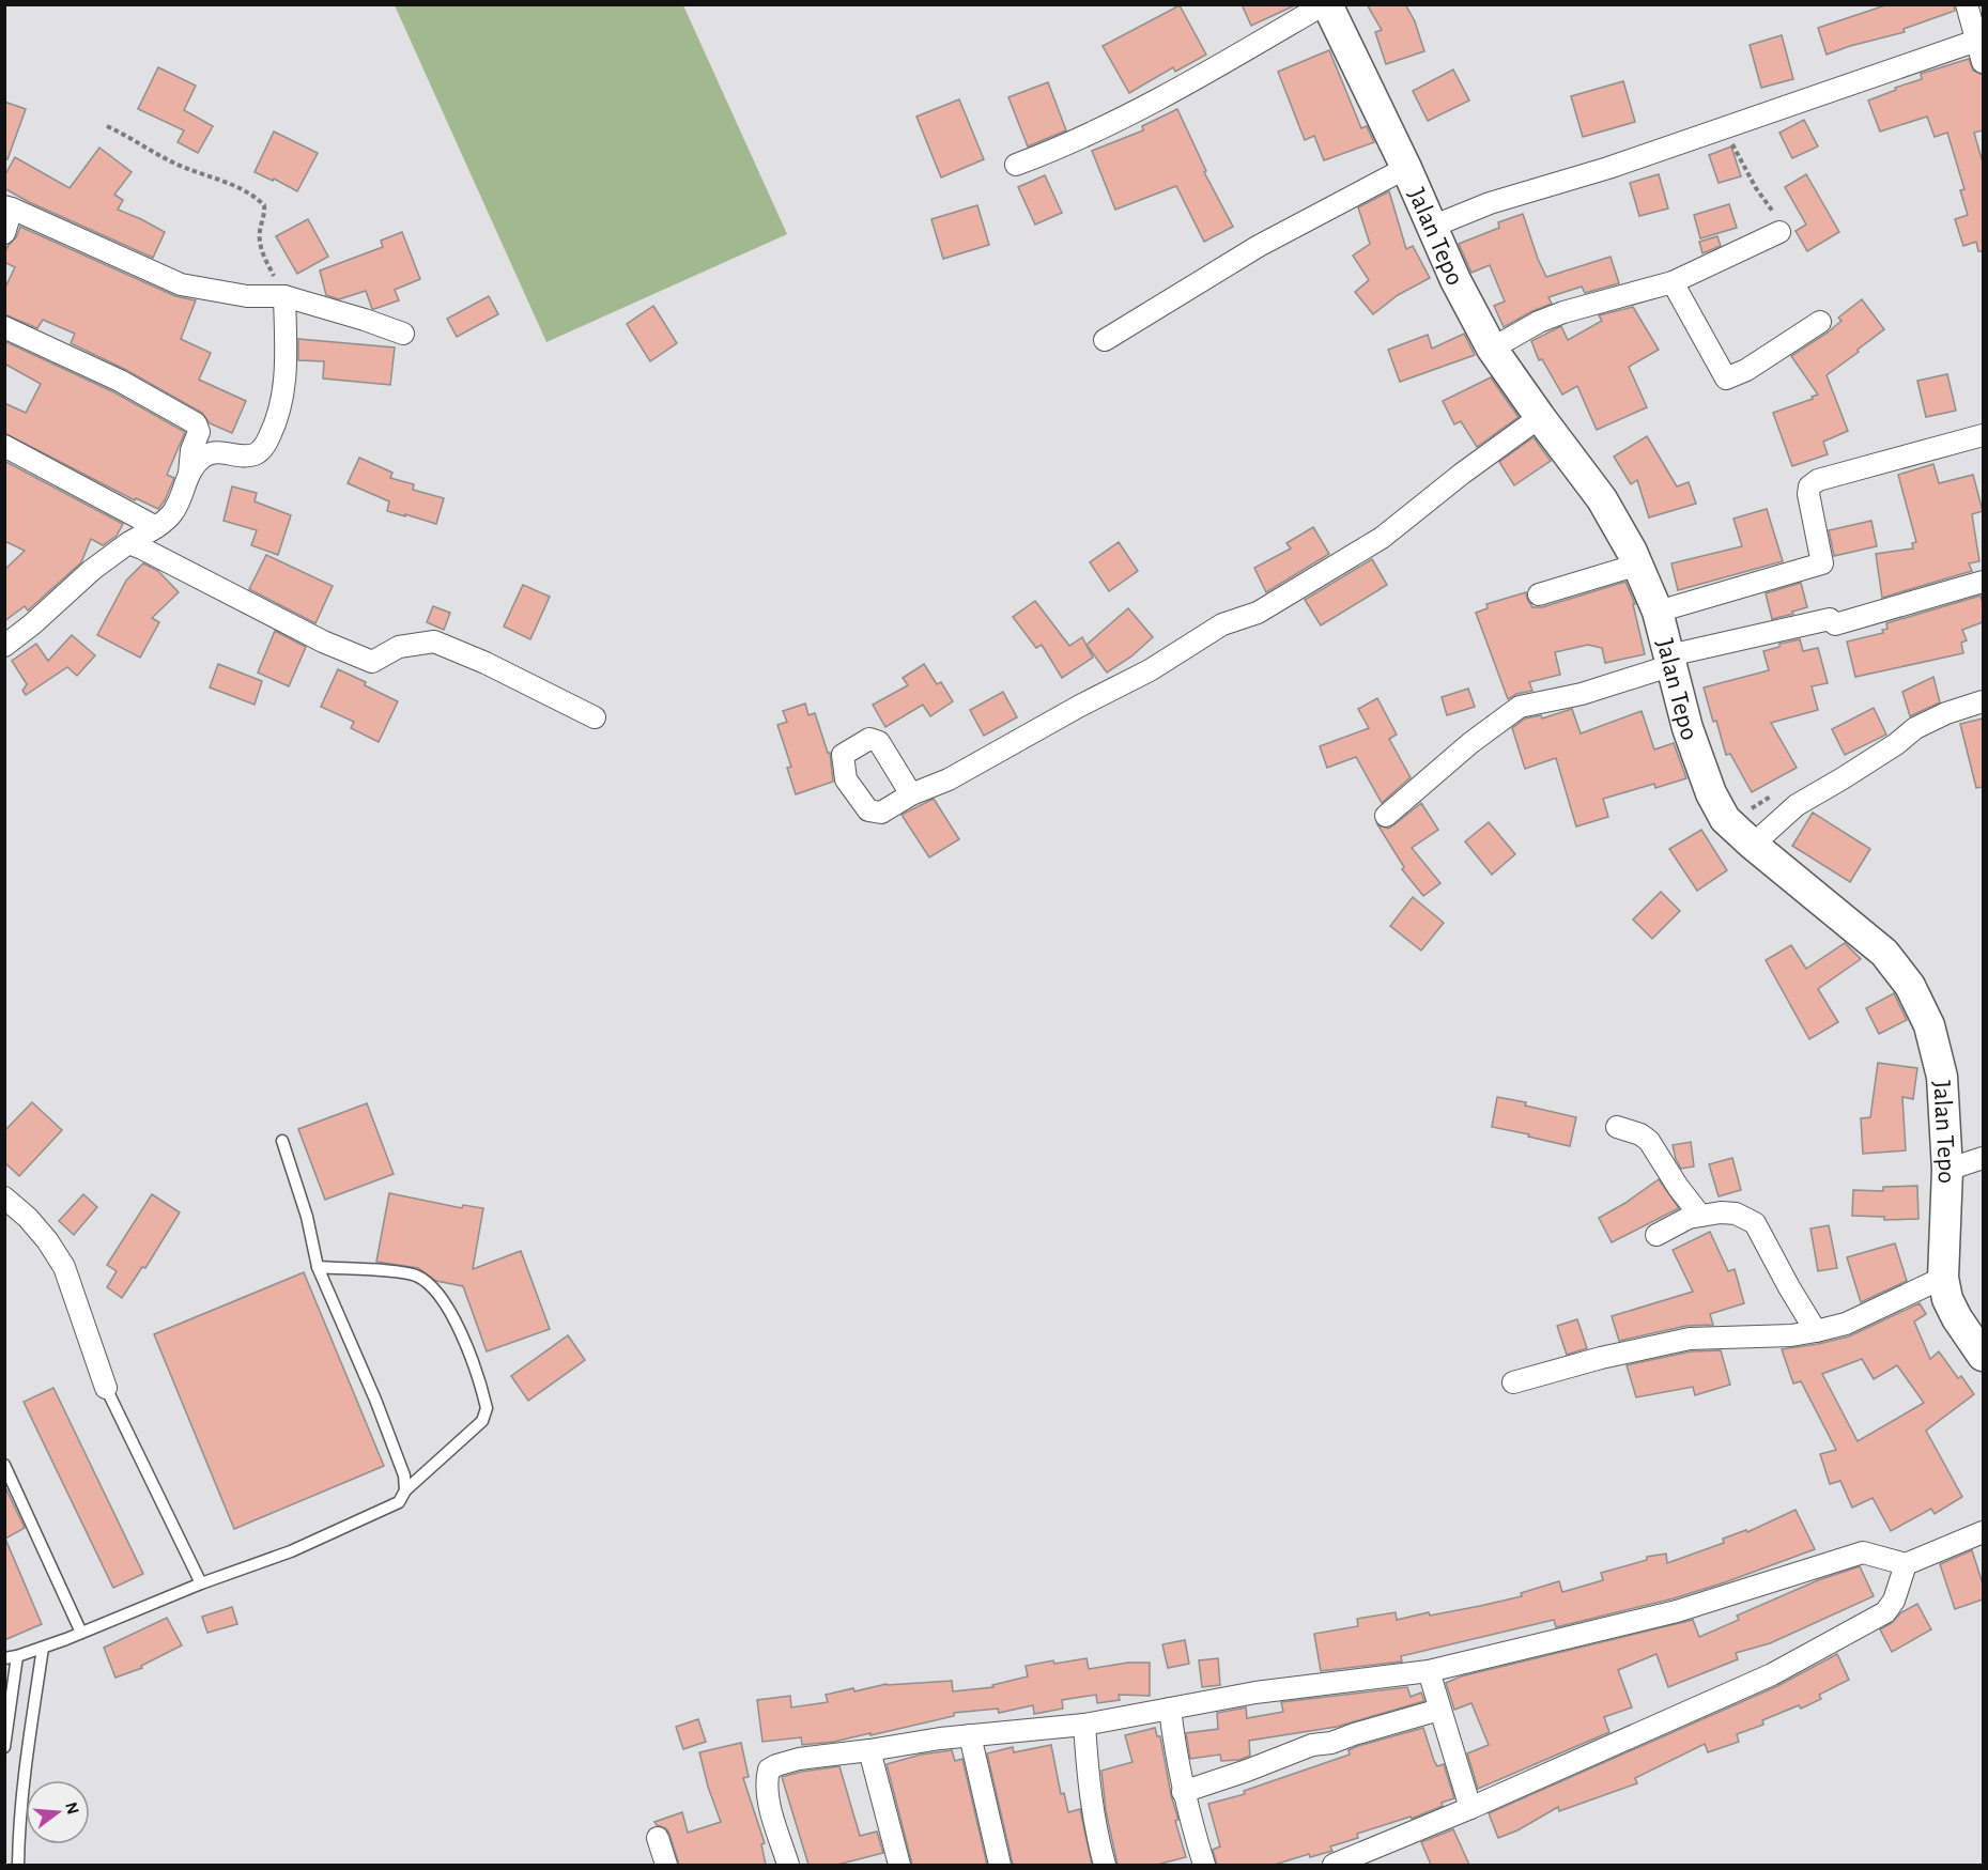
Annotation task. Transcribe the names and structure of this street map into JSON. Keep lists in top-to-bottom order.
{
  "streets": {
    "street": ["Jalan Tepo"]
  },
  "north": "right"
}
